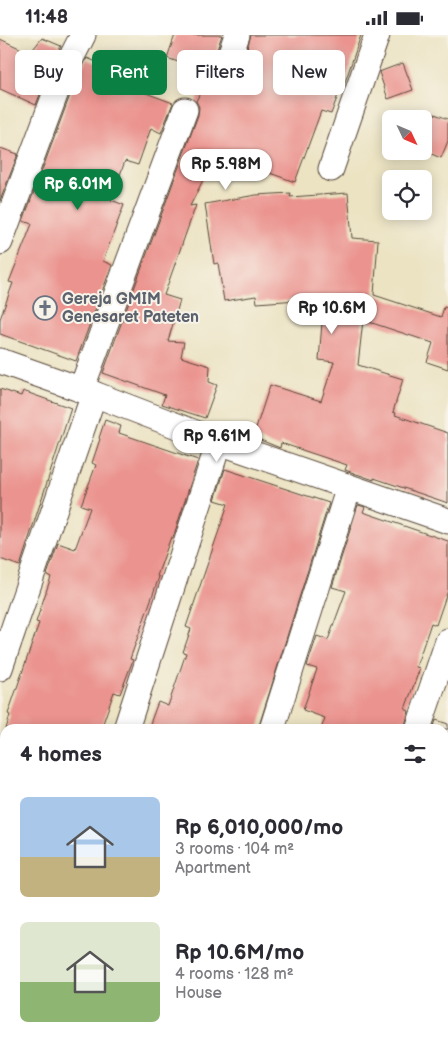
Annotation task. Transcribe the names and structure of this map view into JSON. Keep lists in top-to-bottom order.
{
  "places": {
    "church": ["Gereja GMIM Genesaret Pateten"]
  },
  "north": "bottom right",
  "page": {
    "status": "11:48",
    "chip": [
      "Buy",
      "Rent",
      "Filters",
      "New"
    ],
    "price": [
      "Rp 5.98M",
      "Rp 6.01M",
      "Rp 10.6M",
      "Rp 9.61M"
    ],
    "heading": "4 homes",
    "list": [
      {
        "name": "Rp 6,010,000/mo",
        "note": "3 rooms · 104 m² · Apartment"
      },
      {
        "name": "Rp 10.6M/mo",
        "note": "4 rooms · 128 m² · House"
      }
    ]
  }
}
